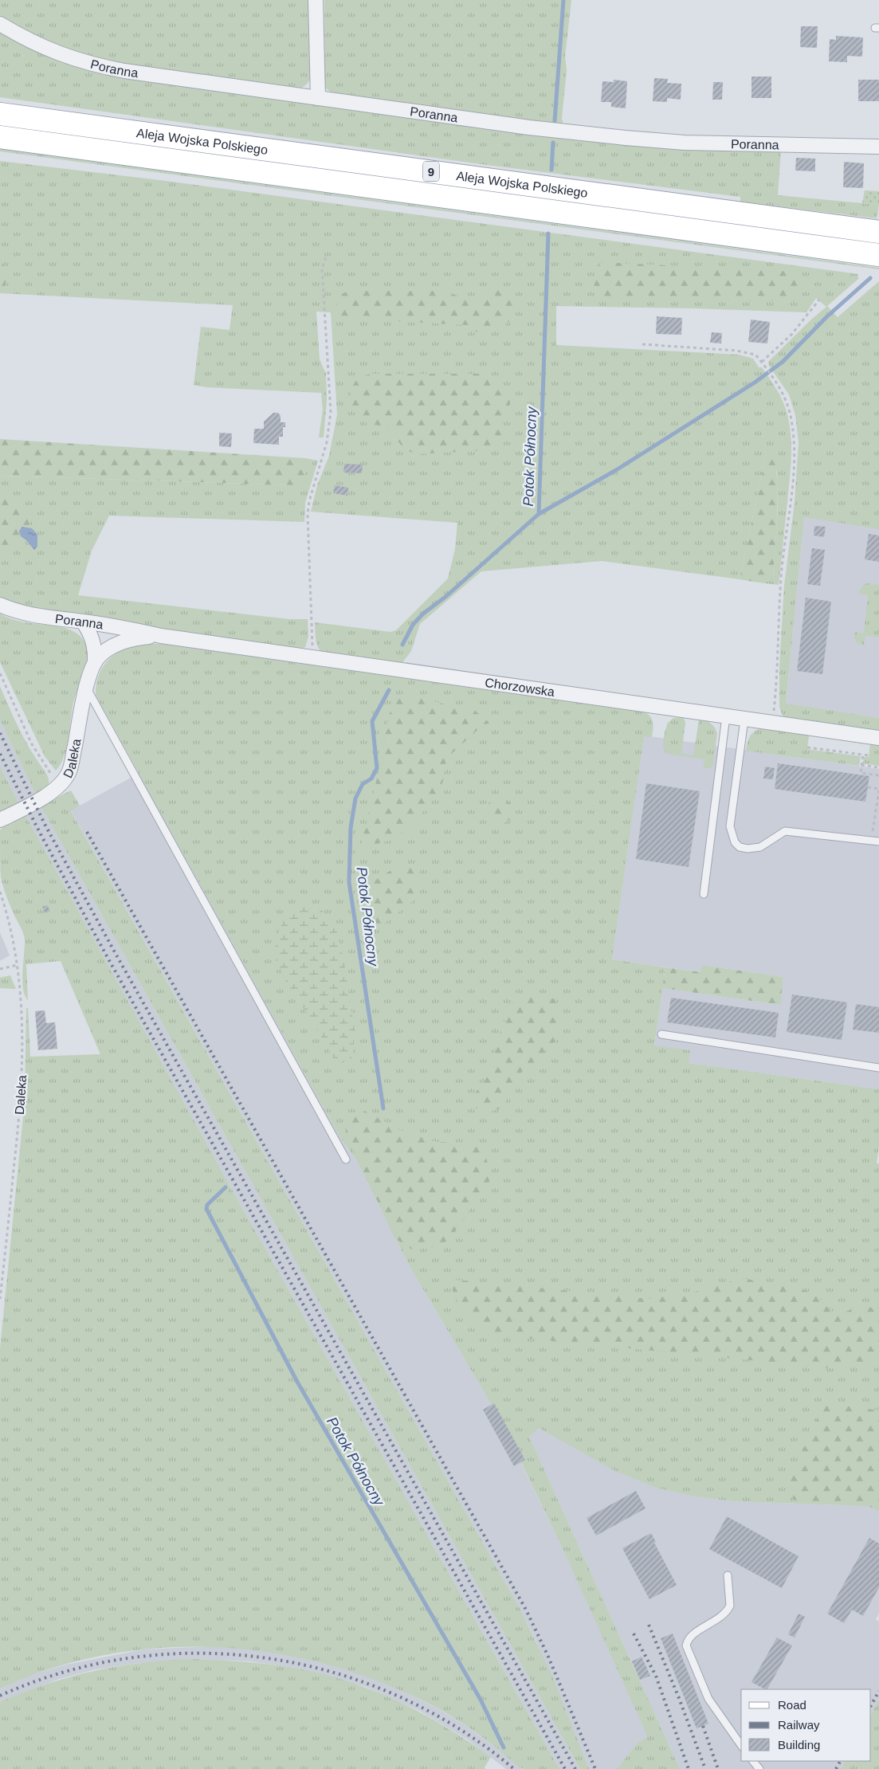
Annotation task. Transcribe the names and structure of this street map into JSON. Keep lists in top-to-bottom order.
{
  "streets": {
    "main road": ["Aleja Wojska Polskiego", "9"],
    "street": ["Poranna", "Chorzowska", "Daleka"]
  },
  "crossings": [
    ["Poranna", "Chorzowska"],
    ["Poranna", "Daleka"]
  ],
  "water": ["Potok Północny"],
  "legend": ["Road", "Railway", "Building"]
}
